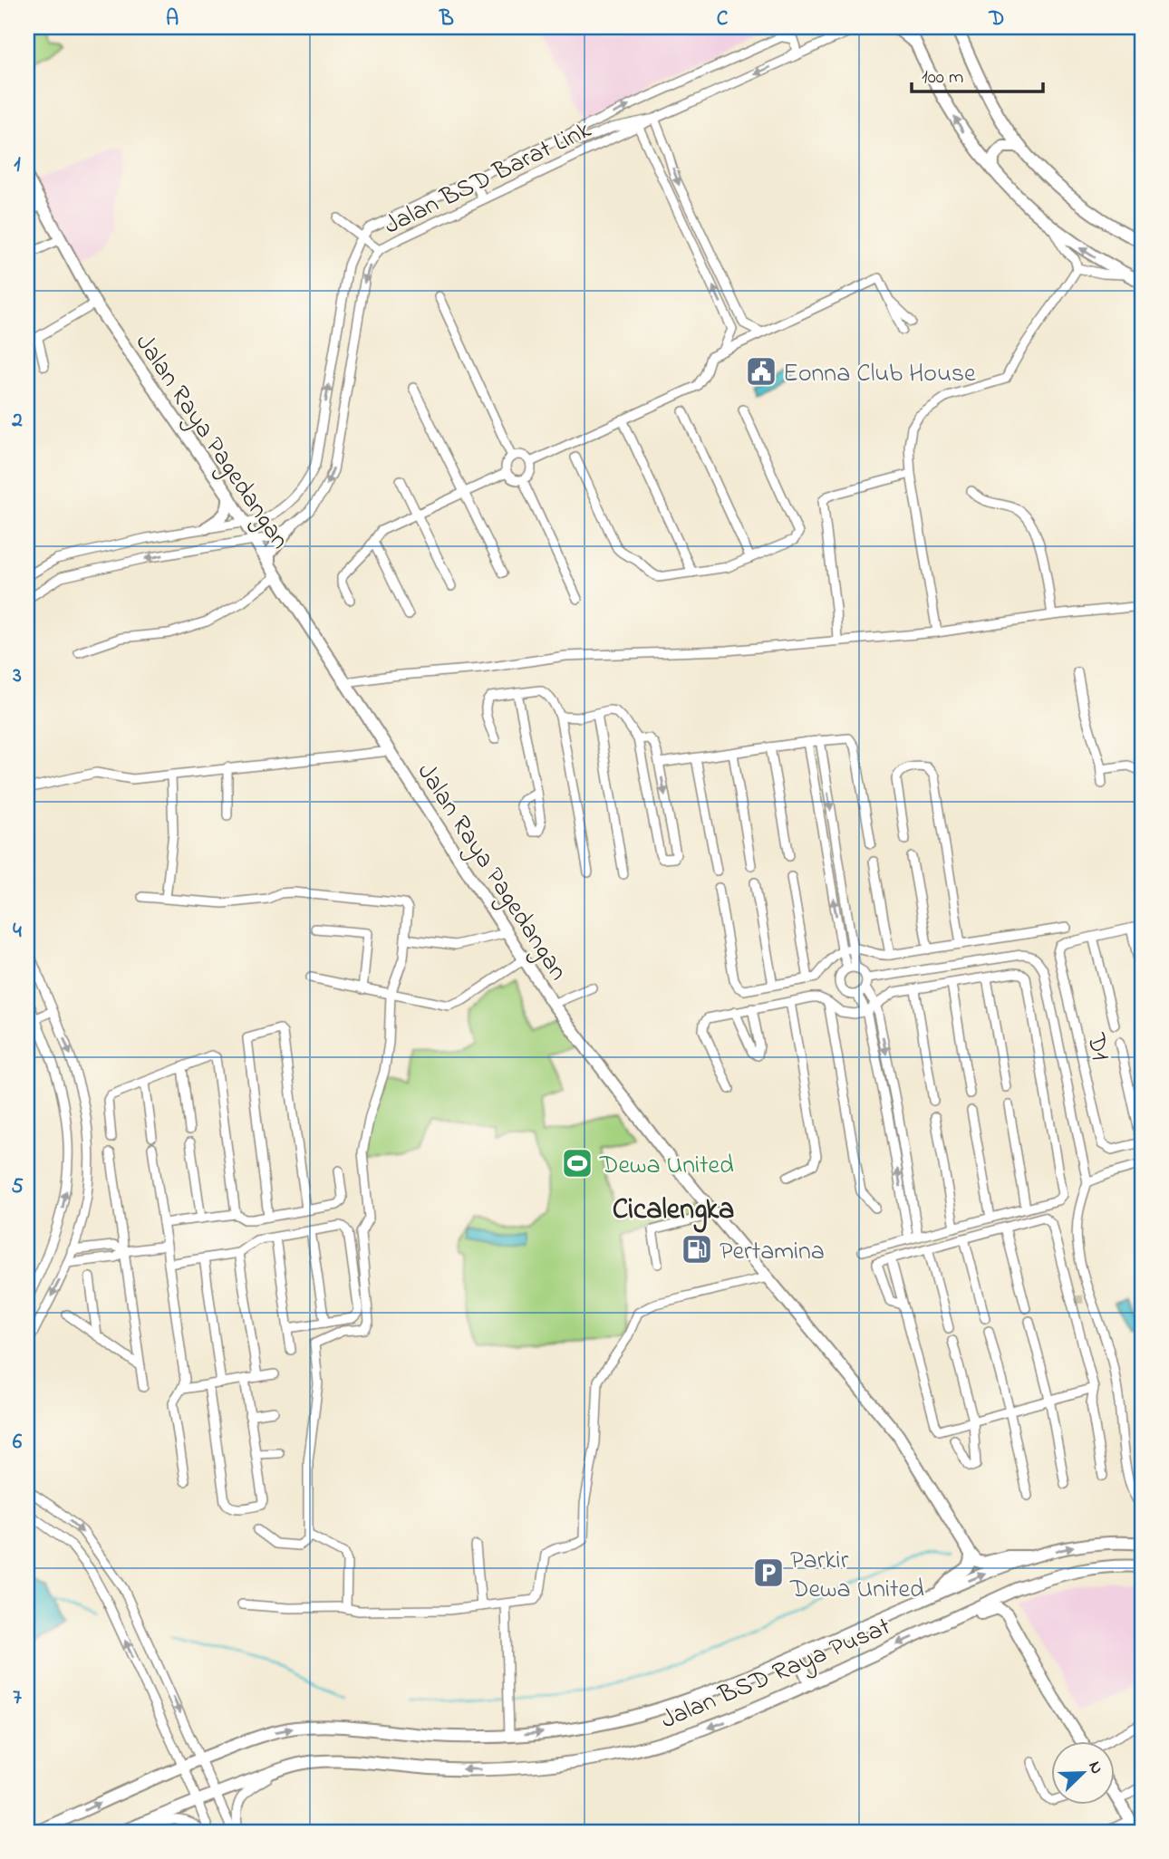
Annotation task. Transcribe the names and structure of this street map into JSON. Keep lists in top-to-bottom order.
{
  "streets": {
    "main road": ["Jalan Raya Pagedangan", "Jalan BSD Raya Pusat"],
    "street": ["Jalan BSD Barat Link", "D1"]
  },
  "crossings": [
    ["Jalan BSD Barat Link", "Jalan Raya Pagedangan"]
  ],
  "districts": ["Cicalengka"],
  "places": {
    "public building": ["Eonna Club House"],
    "sports": ["Dewa United"],
    "fuel station": ["Pertamina"],
    "parking": ["Parkir Dewa United"]
  },
  "scale_bar": "100 m",
  "north": "top right",
  "grid": {
    "columns": [
      "A",
      "B",
      "C",
      "D"
    ],
    "rows": [
      "1",
      "2",
      "3",
      "4",
      "5",
      "6",
      "7"
    ]
  }
}
